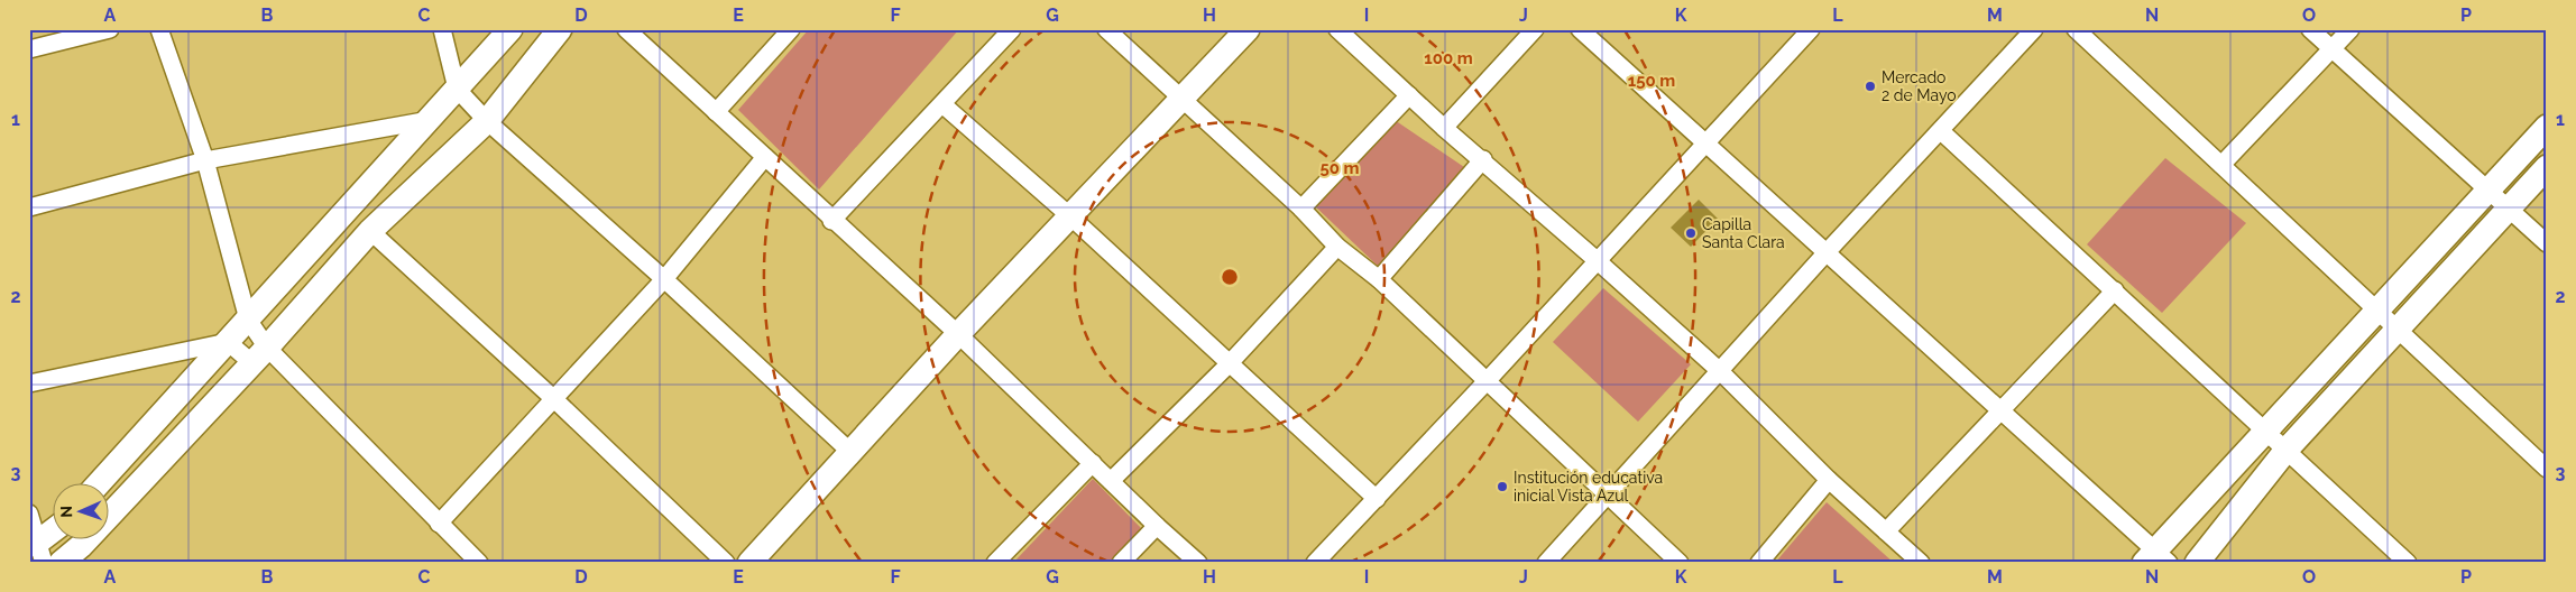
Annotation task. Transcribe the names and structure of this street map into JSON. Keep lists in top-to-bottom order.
{
  "places": ["Mercado 2 de Mayo", "Capilla Santa Clara", "Institución educativa inicial Vista Azul"],
  "north": "left",
  "grid": {
    "columns": [
      "A",
      "B",
      "C",
      "D",
      "E",
      "F",
      "G",
      "H",
      "I",
      "J",
      "K",
      "L",
      "M",
      "N",
      "O",
      "P"
    ],
    "rows": ["1", "2", "3"]
  },
  "rings": ["100 m", "150 m", "50 m"]
}
